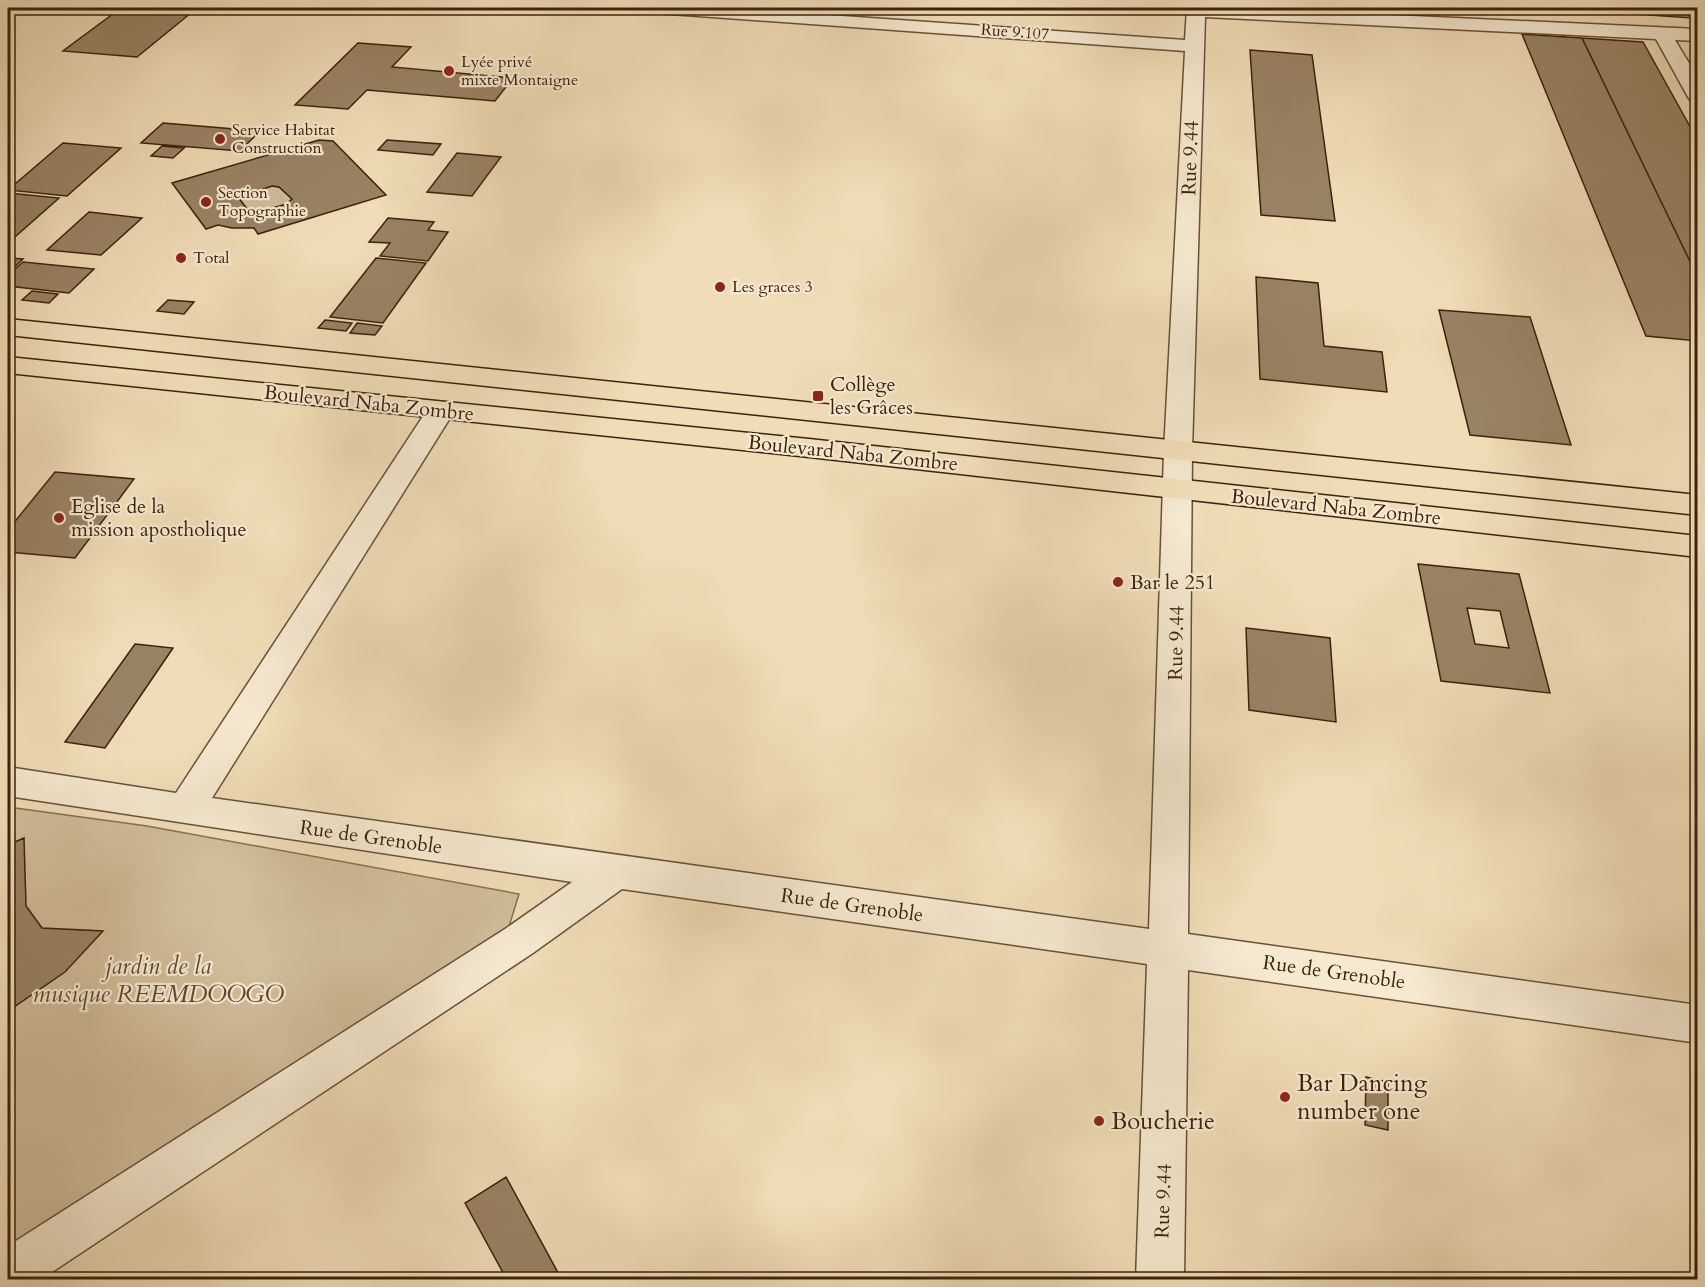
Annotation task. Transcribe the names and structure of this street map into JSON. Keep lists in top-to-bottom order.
{
  "streets": {
    "main road": ["Boulevard Naba Zombre"],
    "street": ["Rue 9.107", "Rue 9.44", "Rue de Grenoble"]
  },
  "crossings": [
    ["Rue 9.107", "Rue 9.44"],
    ["Rue 9.44", "Boulevard Naba Zombre"],
    ["Rue 9.44", "Rue de Grenoble"]
  ],
  "parks": ["jardin de la musique REEMDOOGO"],
  "places": {
    "other": [
      "Lyée privé mixte Montaigne",
      "Service Habitat Construction",
      "Section Topographie",
      "Total",
      "Les graces 3",
      "Eglise de la mission apostholique",
      "Bar le 251",
      "Bar Dancing number one",
      "Boucherie"
    ],
    "transit": ["Collège les Grâces"]
  }
}
